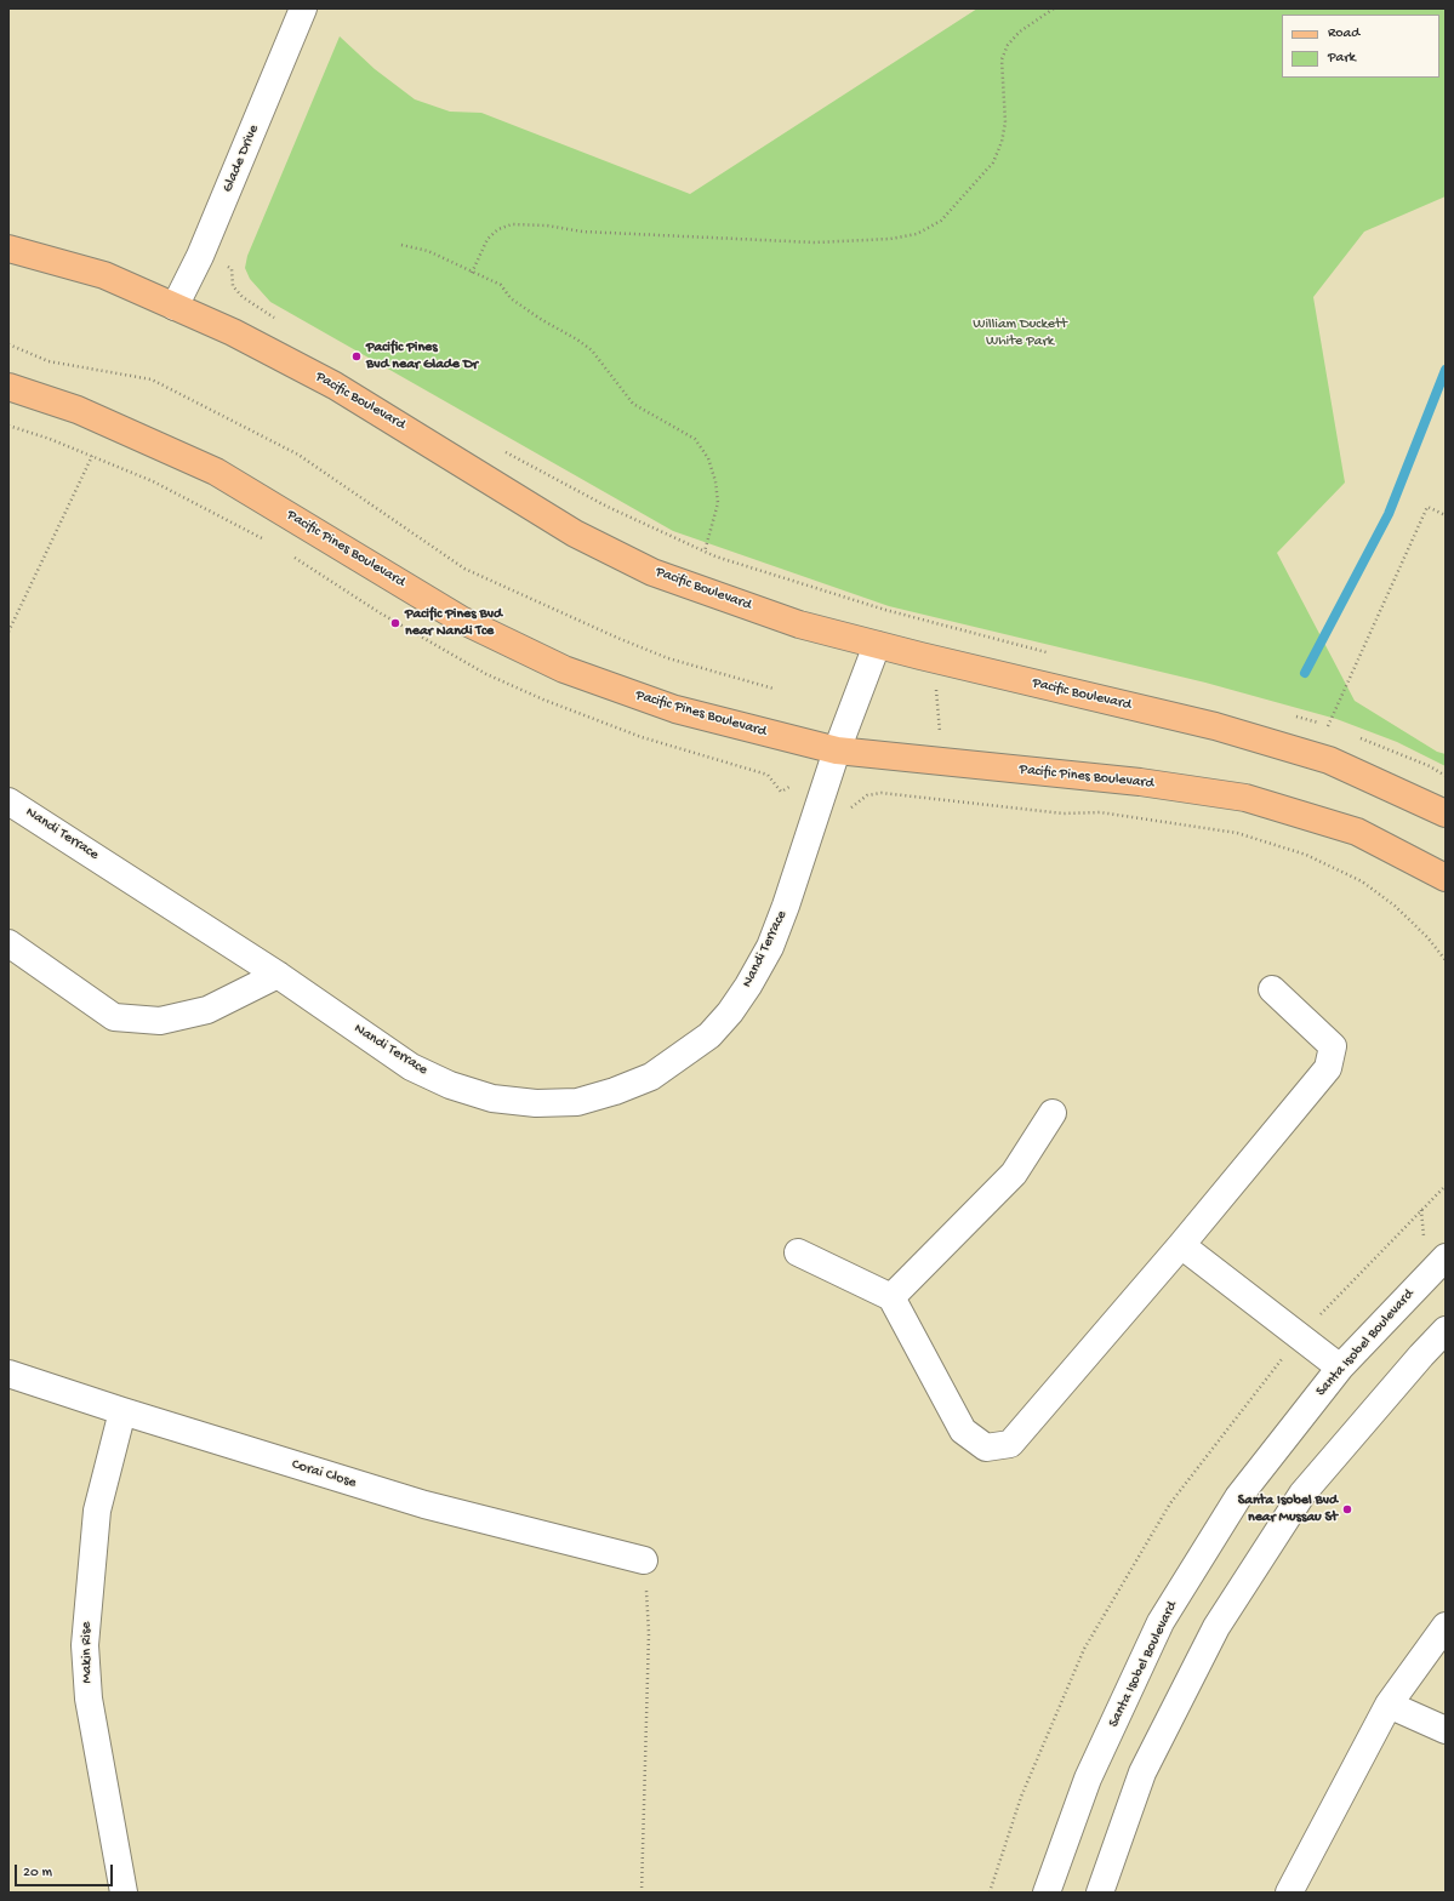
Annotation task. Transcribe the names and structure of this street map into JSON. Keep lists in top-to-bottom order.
{
  "streets": {
    "main road": ["Pacific Boulevard", "Pacific Pines Boulevard"],
    "street": [
      "Glade Drive",
      "Nandi Terrace",
      "Santa Isobel Boulevard",
      "Corai Close",
      "Makin Rise"
    ]
  },
  "crossings": [
    ["Glade Drive", "Pacific Boulevard"],
    ["Pacific Boulevard", "Nandi Terrace"],
    ["Pacific Pines Boulevard", "Nandi Terrace"],
    ["Corai Close", "Makin Rise"]
  ],
  "parks": ["William Duckett White Park"],
  "places": ["Pacific Pines Bvd near Glade Dr", "Pacific Pines Bvd near Nandi Tce", "Santa Isobel Bvd near Mussau St"],
  "legend": ["Road", "Park"],
  "scale_bar": "20 m"
}
